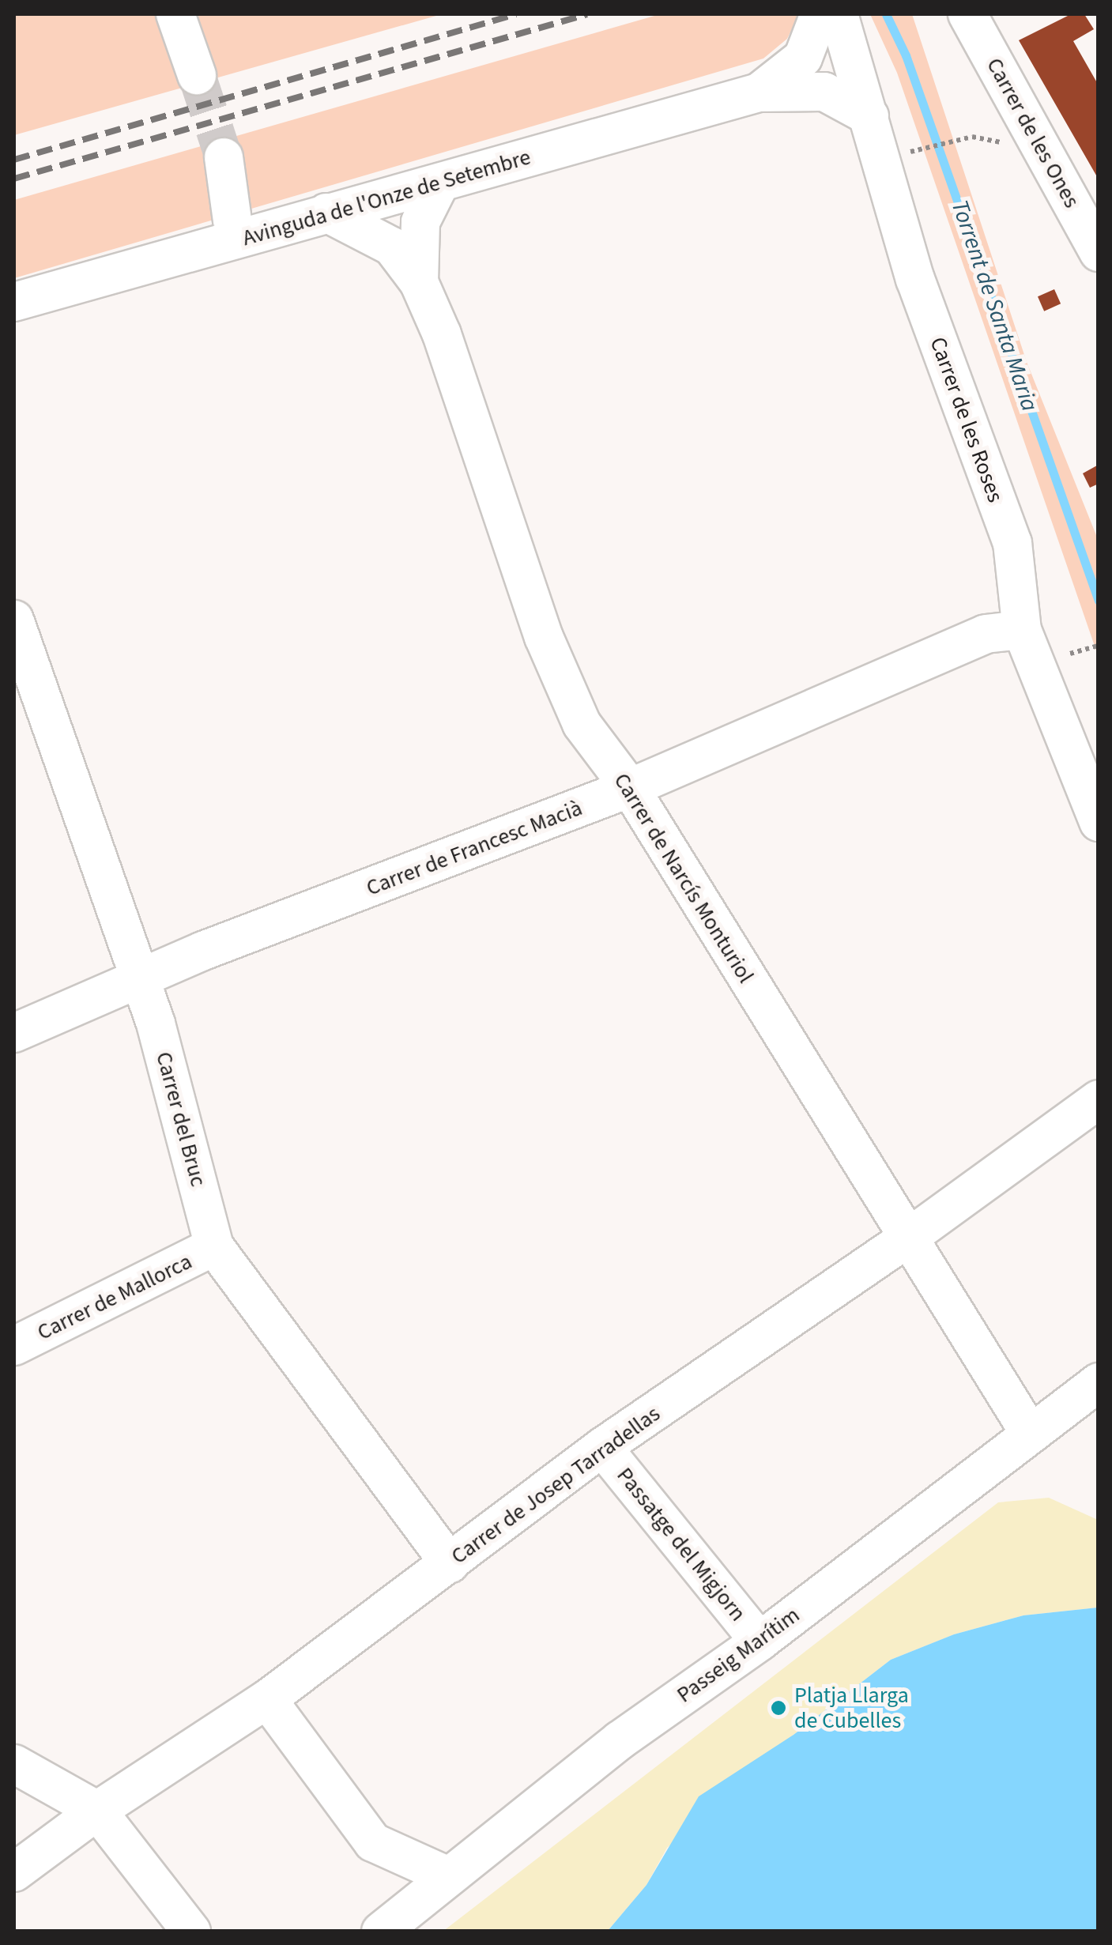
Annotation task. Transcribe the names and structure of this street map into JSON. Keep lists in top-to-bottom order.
{
  "streets": {
    "street": [
      "Carrer de les Ones",
      "Avinguda de l'Onze de Setembre",
      "Carrer de les Roses",
      "Carrer de Francesc Macià",
      "Carrer de Narcís Monturiol",
      "Carrer del Bruc",
      "Carrer de Mallorca",
      "Carrer de Josep Tarradellas",
      "Passatge del Migjorn",
      "Passeig Marítim"
    ]
  },
  "crossings": [
    ["Avinguda de l'Onze de Setembre", "Carrer de les Roses"],
    ["Avinguda de l'Onze de Setembre", "Carrer de Narcís Monturiol"],
    ["Carrer de les Roses", "Carrer de Francesc Macià"],
    ["Carrer de Francesc Macià", "Carrer de Narcís Monturiol"],
    ["Carrer de Francesc Macià", "Carrer del Bruc"],
    ["Carrer de Narcís Monturiol", "Carrer de Josep Tarradellas"],
    ["Carrer de Narcís Monturiol", "Passeig Marítim"],
    ["Carrer del Bruc", "Carrer de Mallorca"],
    ["Carrer del Bruc", "Carrer de Josep Tarradellas"],
    ["Carrer de Josep Tarradellas", "Passatge del Migjorn"],
    ["Passatge del Migjorn", "Passeig Marítim"]
  ],
  "water": ["Torrent de Santa Maria"],
  "places": ["Platja Llarga de Cubelles"]
}
